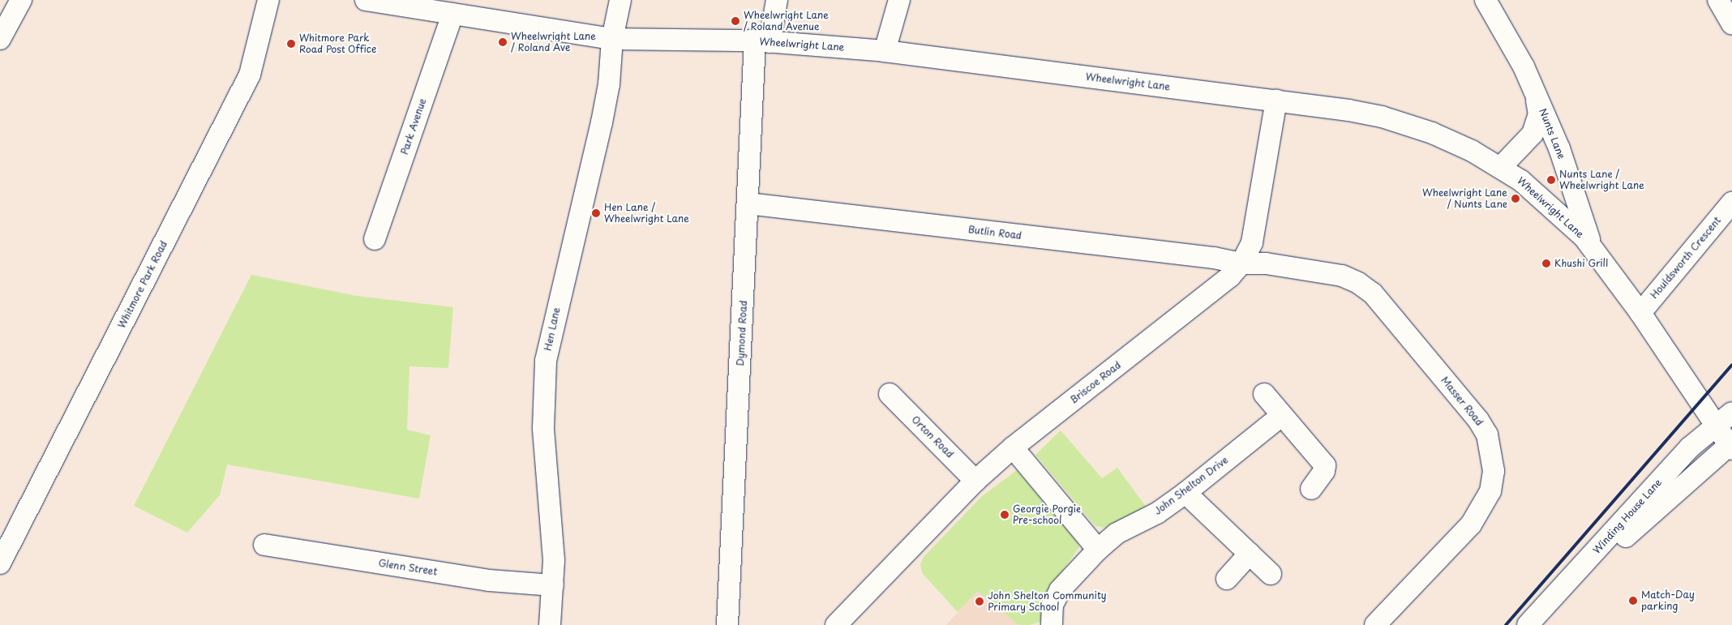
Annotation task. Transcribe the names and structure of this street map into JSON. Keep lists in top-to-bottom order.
{
  "streets": {
    "street": [
      "Wheelwright Lane",
      "Park Avenue",
      "Nunts Lane",
      "Butlin Road",
      "Houldsworth Crescent",
      "Whitmore Park Road",
      "Hen Lane",
      "Dymond Road",
      "Briscoe Road",
      "Masser Road",
      "Orton Road",
      "John Shelton Drive",
      "Winding House Lane",
      "Glenn Street"
    ]
  },
  "crossings": [
    ["Wheelwright Lane", "Park Avenue"],
    ["Wheelwright Lane", "Nunts Lane"],
    ["Wheelwright Lane", "Houldsworth Crescent"],
    ["Wheelwright Lane", "Hen Lane"],
    ["Wheelwright Lane", "Dymond Road"],
    ["Wheelwright Lane", "Briscoe Road"],
    ["Wheelwright Lane", "Winding House Lane"],
    ["Butlin Road", "Dymond Road"],
    ["Butlin Road", "Briscoe Road"],
    ["Butlin Road", "Masser Road"],
    ["Hen Lane", "Glenn Street"],
    ["Briscoe Road", "Masser Road"],
    ["Briscoe Road", "Orton Road"]
  ],
  "places": [
    "Wheelwright Lane / Roland Avenue",
    "Wheelwright Lane / Roland Ave",
    "Whitmore Park Road Post Office",
    "Nunts Lane / Wheelwright Lane",
    "Wheelwright Lane / Nunts Lane",
    "Hen Lane / Wheelwright Lane",
    "Khushi Grill",
    "Georgie Porgie Pre-school",
    "Match-Day parking",
    "John Shelton Community Primary School"
  ]
}
